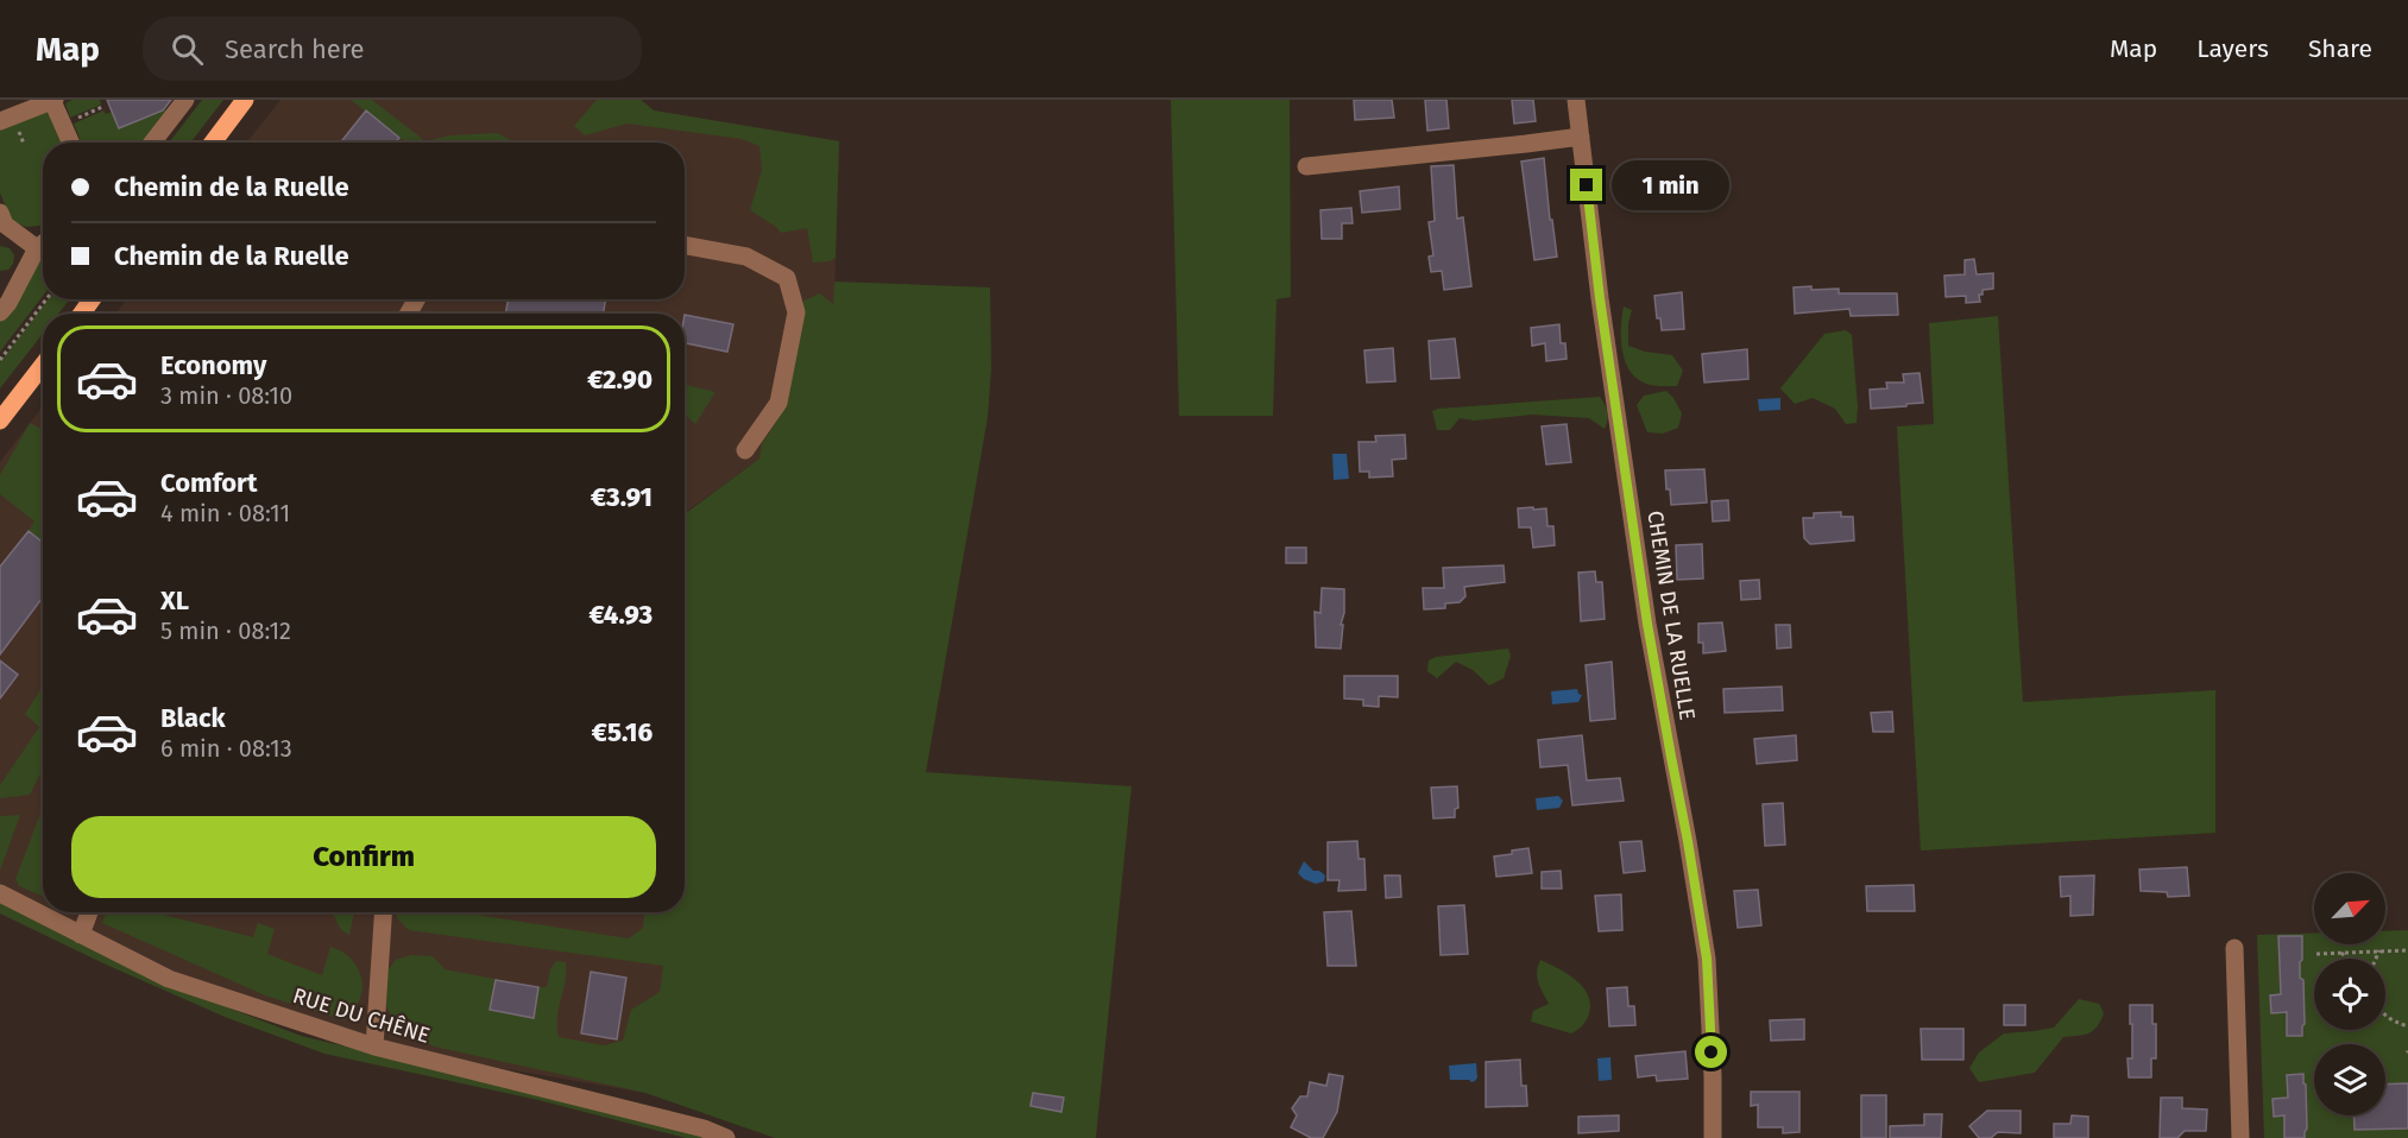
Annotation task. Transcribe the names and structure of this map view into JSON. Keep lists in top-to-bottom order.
{
  "streets": {
    "street": ["CHEMIN DE LA RUELLE", "RUE DU CHÊNE"]
  },
  "north": "top right",
  "page": {
    "header": "Map",
    "search": "Search here",
    "nav": ["Map", "Layers", "Share"],
    "banner": ["Chemin de la Ruelle", "Chemin de la Ruelle"],
    "bubble": "1 min",
    "list": [
      {
        "name": "Economy",
        "note": "3 min · 08:10",
        "value": "€2.90"
      },
      {
        "name": "Comfort",
        "note": "4 min · 08:11",
        "value": "€3.91"
      },
      {
        "name": "XL",
        "note": "5 min · 08:12",
        "value": "€4.93"
      },
      {
        "name": "Black",
        "note": "6 min · 08:13",
        "value": "€5.16"
      }
    ],
    "buttons": "Confirm"
  }
}
